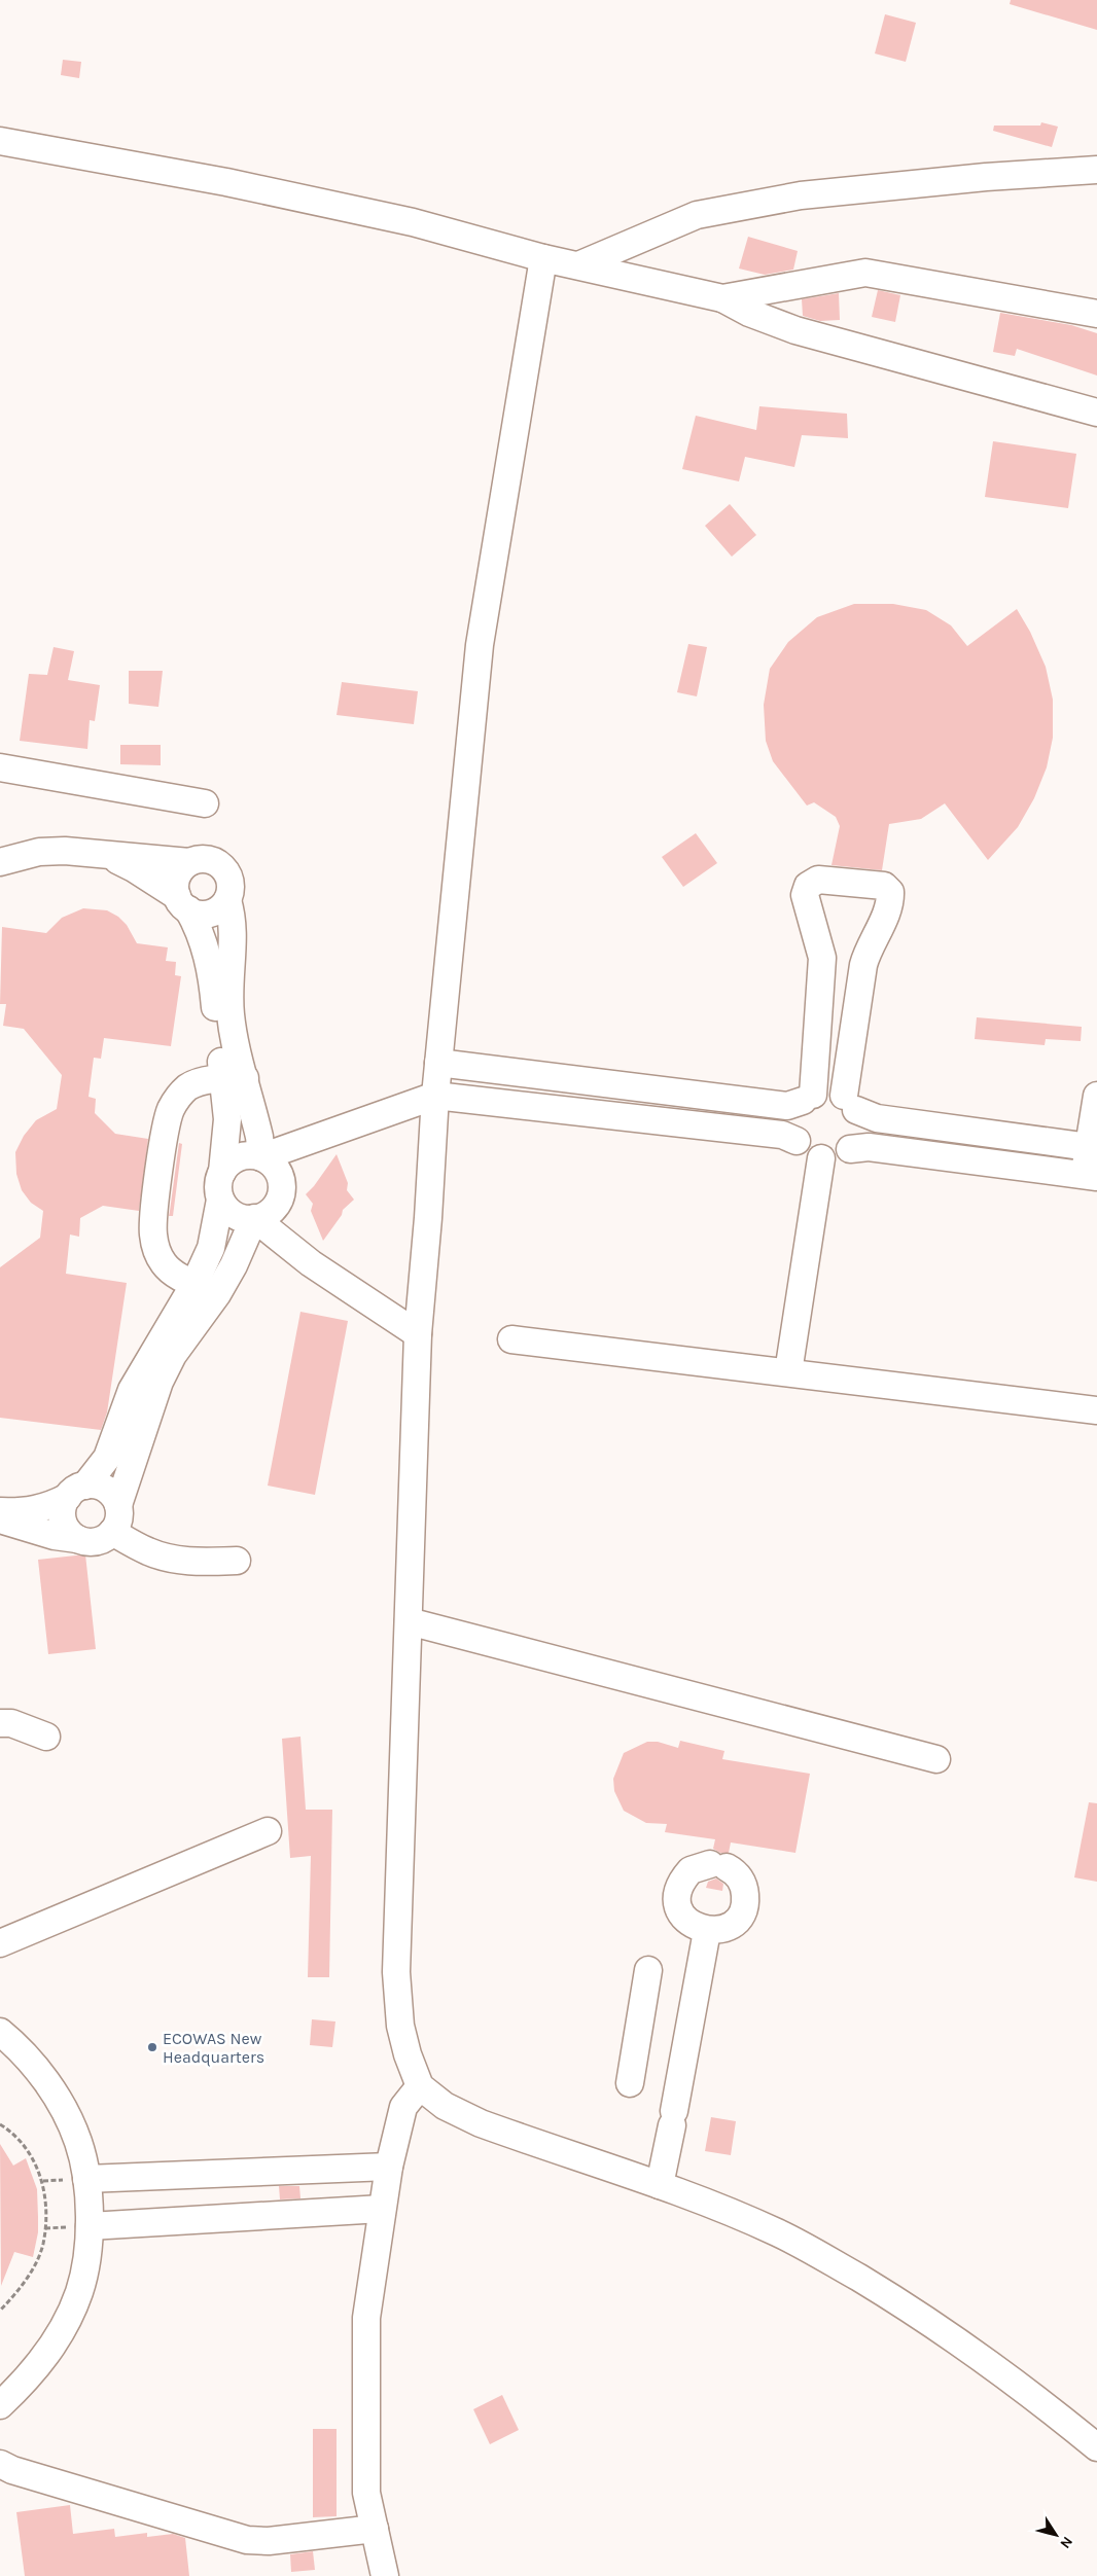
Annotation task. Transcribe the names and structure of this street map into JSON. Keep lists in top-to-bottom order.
{
  "places": ["ECOWAS New Headquarters"],
  "north": "bottom right"
}
